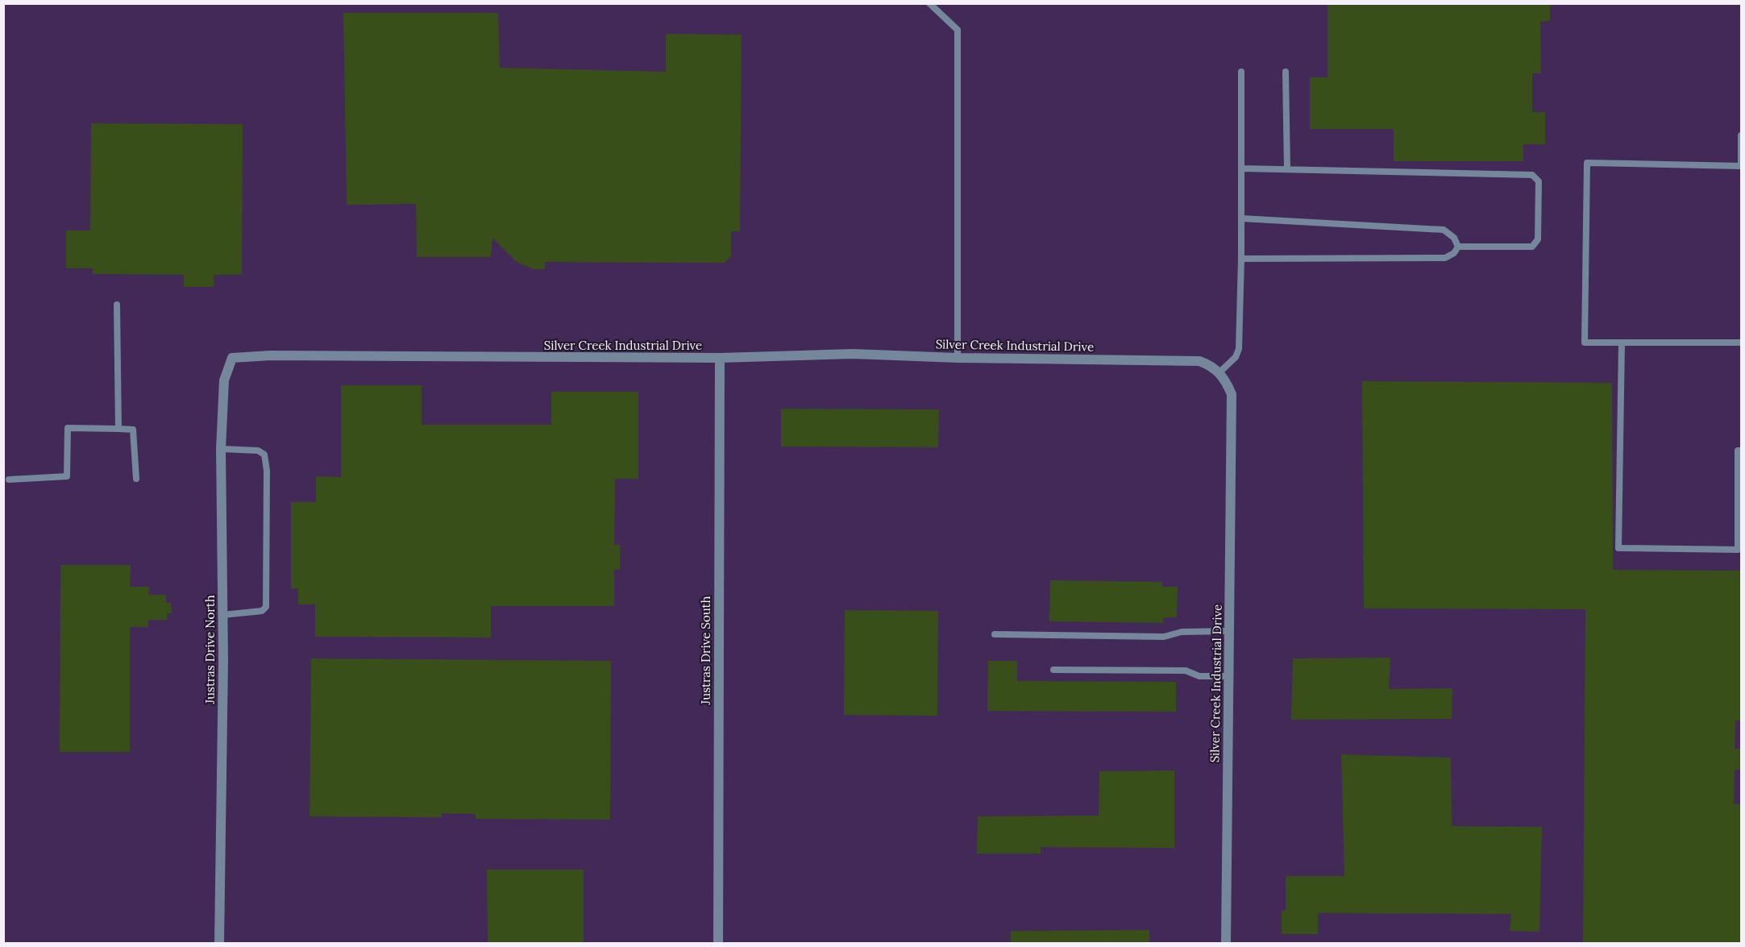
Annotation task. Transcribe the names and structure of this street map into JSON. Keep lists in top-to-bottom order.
{
  "streets": {
    "street": ["Silver Creek Industrial Drive", "Justras Drive North", "Justras Drive South"]
  },
  "crossings": [
    ["Silver Creek Industrial Drive", "Justras Drive North"],
    ["Silver Creek Industrial Drive", "Justras Drive South"]
  ]
}
